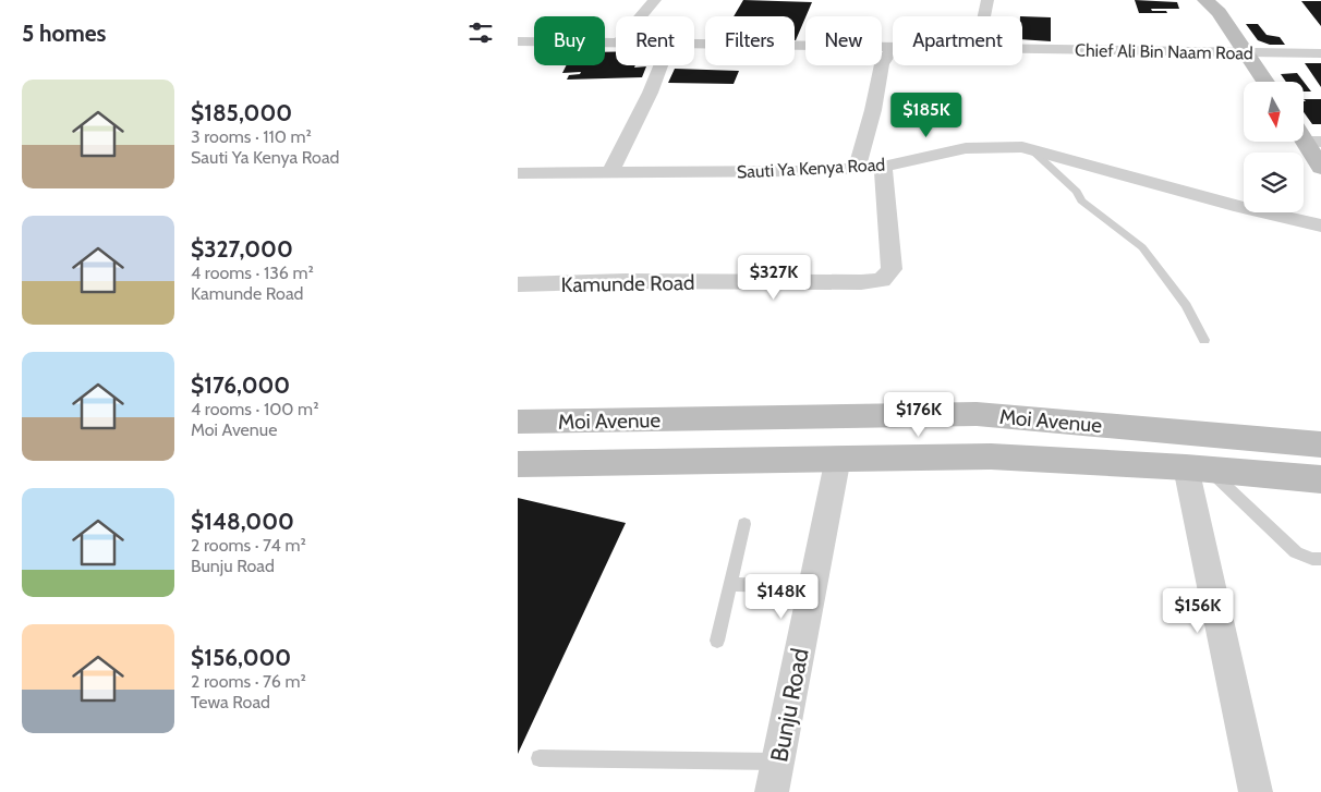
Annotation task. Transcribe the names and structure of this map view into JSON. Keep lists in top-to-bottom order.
{
  "streets": {
    "main road": ["Moi Avenue"],
    "street": [
      "Chief Ali Bin Naam Road",
      "Sauti Ya Kenya Road",
      "Kamunde Road",
      "Bunju Road"
    ]
  },
  "crossings": [
    ["Sauti Ya Kenya Road", "Kamunde Road"],
    ["Moi Avenue", "Bunju Road"]
  ],
  "north": "bottom",
  "page": {
    "heading": "5 homes",
    "chip": [
      "Buy",
      "Rent",
      "Filters",
      "New",
      "Apartment"
    ],
    "list": [
      {
        "name": "$185,000",
        "note": "3 rooms · 110 m² · Sauti Ya Kenya Road"
      },
      {
        "name": "$327,000",
        "note": "4 rooms · 136 m² · Kamunde Road"
      },
      {
        "name": "$176,000",
        "note": "4 rooms · 100 m² · Moi Avenue"
      },
      {
        "name": "$148,000",
        "note": "2 rooms · 74 m² · Bunju Road"
      },
      {
        "name": "$156,000",
        "note": "2 rooms · 76 m² · Tewa Road"
      }
    ],
    "price": [
      "$185K",
      "$327K",
      "$176K",
      "$148K",
      "$156K"
    ]
  }
}
